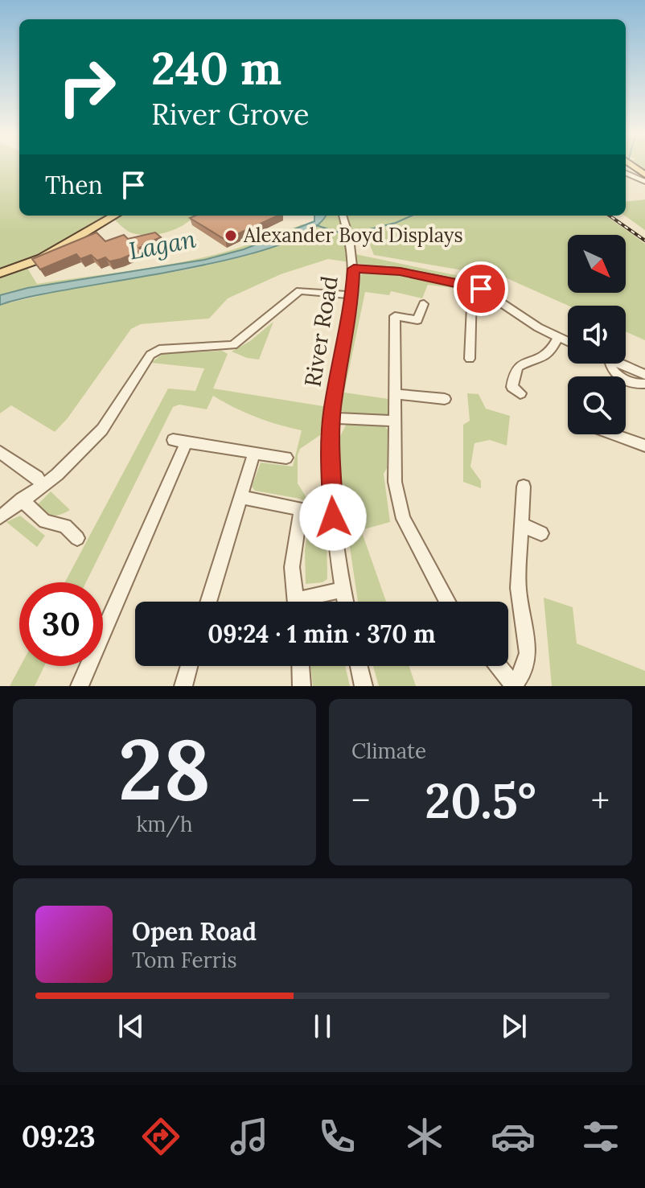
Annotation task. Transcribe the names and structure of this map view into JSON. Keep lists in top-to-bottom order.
{
  "streets": {
    "street": ["River Road"]
  },
  "water": ["Lagan"],
  "places": ["Alexander Boyd Displays"],
  "north": "bottom right",
  "page": {
    "turn": ["240 m", "River Grove"],
    "then": "Then",
    "limit": "30",
    "trip": "09:24 · 1 min · 370 m",
    "tile": [
      ["28", "km/h"],
      "Climate"
    ],
    "heat": ["−", "20.5°", "+"],
    "song": ["Open Road", "Tom Ferris"],
    "tabs": "09:23"
  }
}
